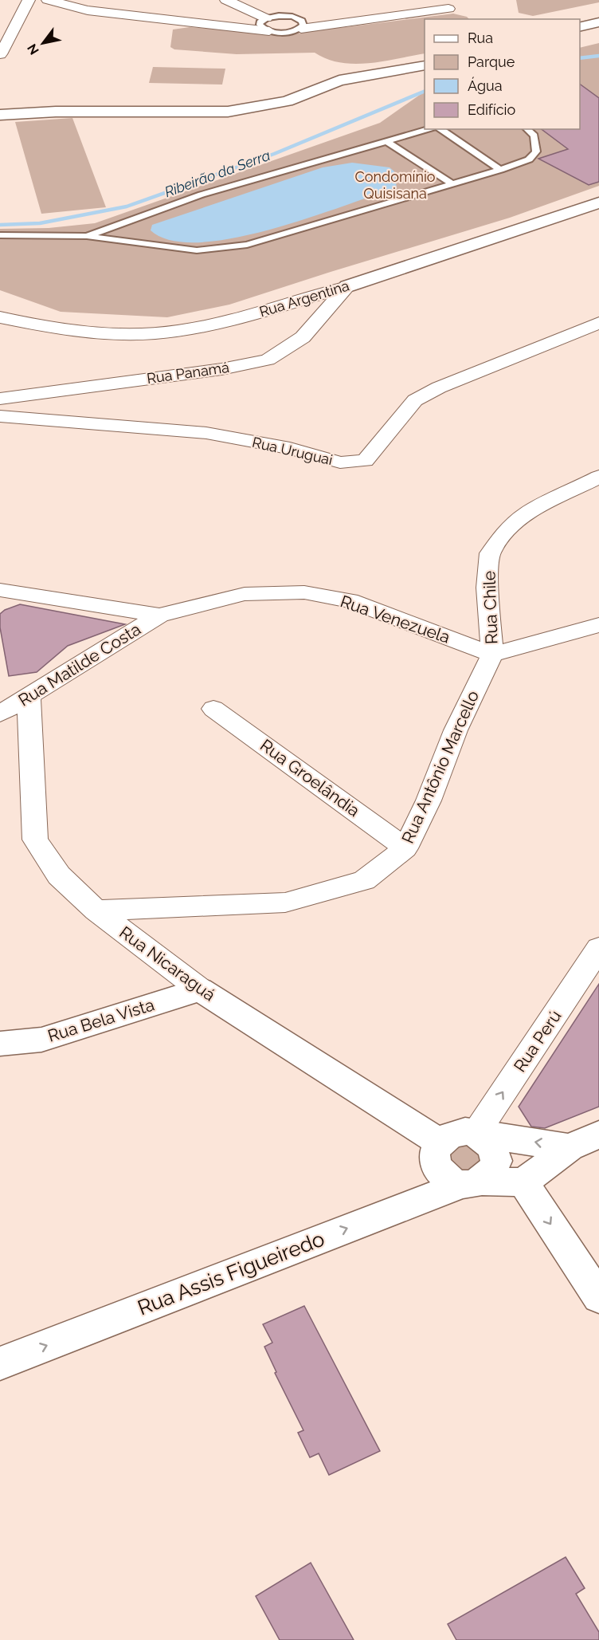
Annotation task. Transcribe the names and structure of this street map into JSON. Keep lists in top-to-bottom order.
{
  "streets": {
    "street": [
      "Rua Argentina",
      "Rua Panamá",
      "Rua Uruguai",
      "Rua Chile",
      "Rua Venezuela",
      "Rua Matilde Costa",
      "Rua Antônio Marcello",
      "Rua Groelândia",
      "Rua Nicaraguá",
      "Rua Bela Vista",
      "Rua Perú",
      "Rua Assis Figueiredo"
    ]
  },
  "crossings": [
    ["Rua Argentina", "Rua Panamá"],
    ["Rua Chile", "Rua Venezuela"],
    ["Rua Chile", "Rua Antônio Marcello"],
    ["Rua Venezuela", "Rua Matilde Costa"],
    ["Rua Venezuela", "Rua Antônio Marcello"],
    ["Rua Matilde Costa", "Rua Nicaraguá"],
    ["Rua Antônio Marcello", "Rua Groelândia"],
    ["Rua Antônio Marcello", "Rua Nicaraguá"],
    ["Rua Nicaraguá", "Rua Bela Vista"],
    ["Rua Nicaraguá", "Rua Perú"],
    ["Rua Nicaraguá", "Rua Assis Figueiredo"],
    ["Rua Perú", "Rua Assis Figueiredo"]
  ],
  "one_way": ["Rua Perú", "Rua Assis Figueiredo"],
  "water": ["Ribeirão da Serra"],
  "parks": ["Condomínio Quisisana"],
  "legend": [
    "Rua",
    "Parque",
    "Água",
    "Edifício"
  ],
  "north": "bottom left"
}
